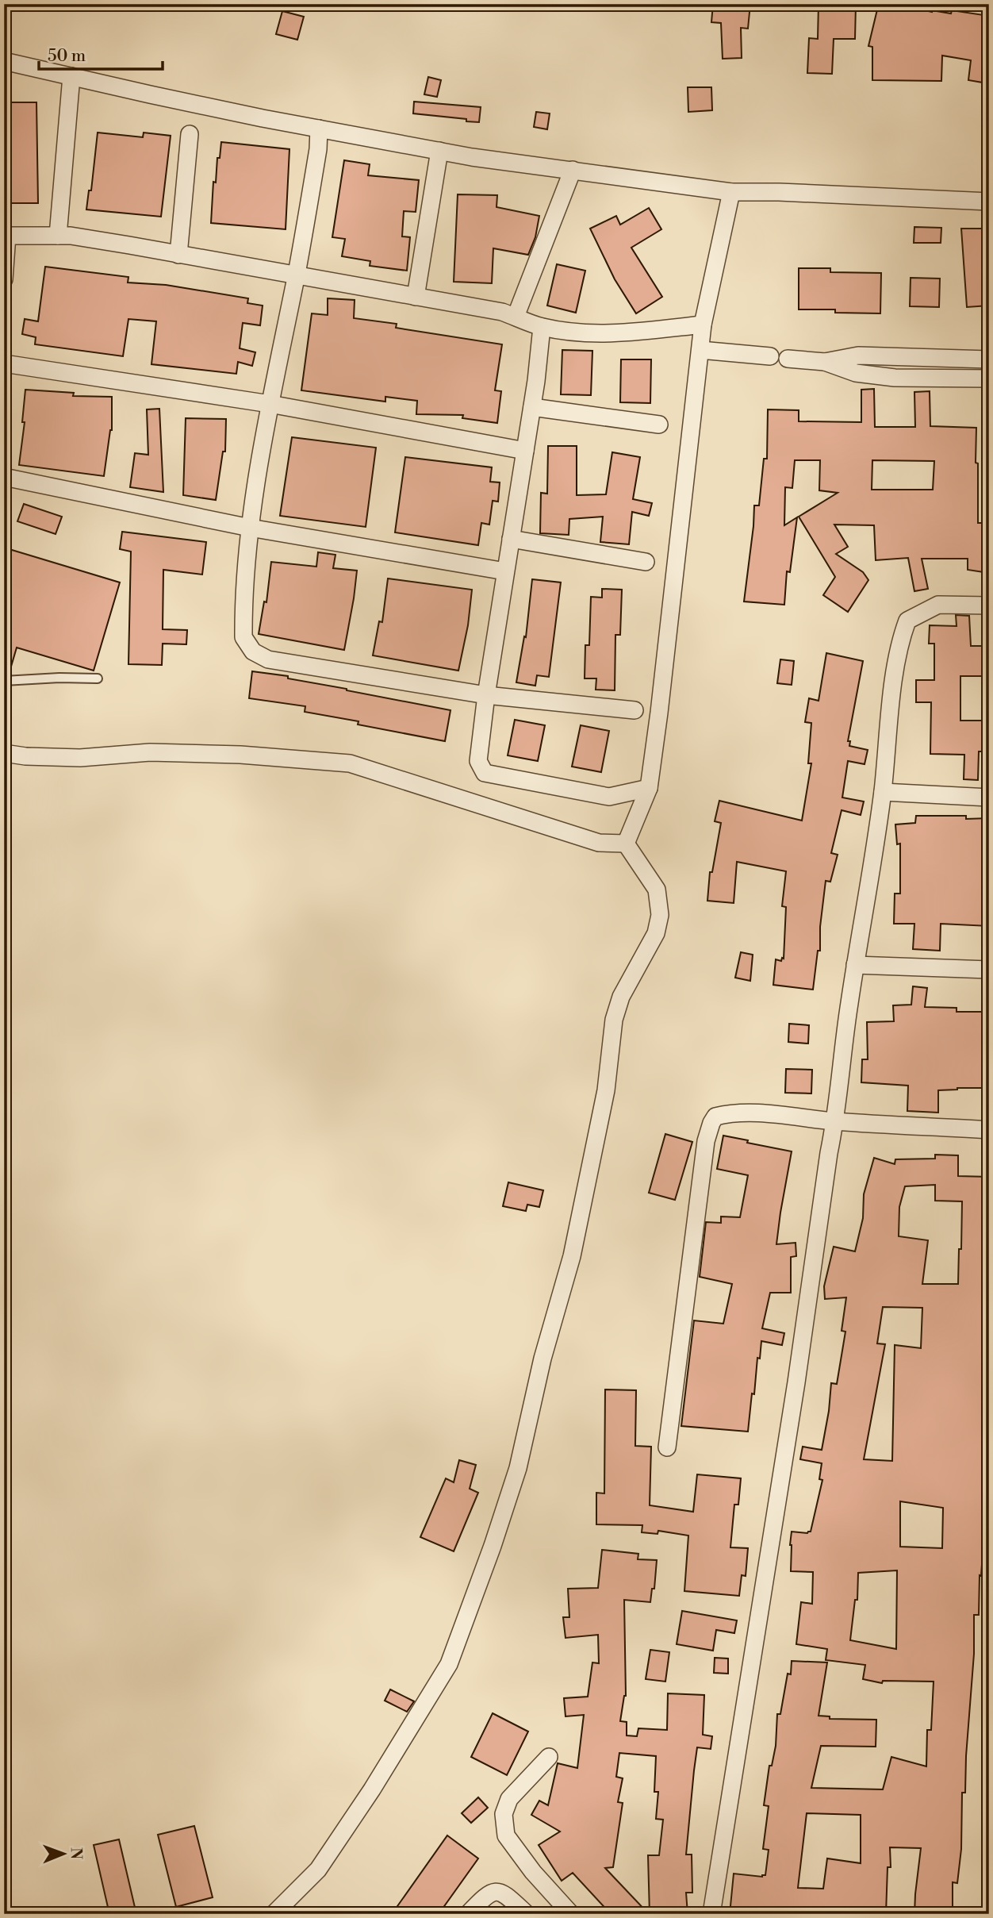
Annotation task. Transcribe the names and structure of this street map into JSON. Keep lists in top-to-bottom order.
{
  "scale_bar": "50 m",
  "north": "right"
}
